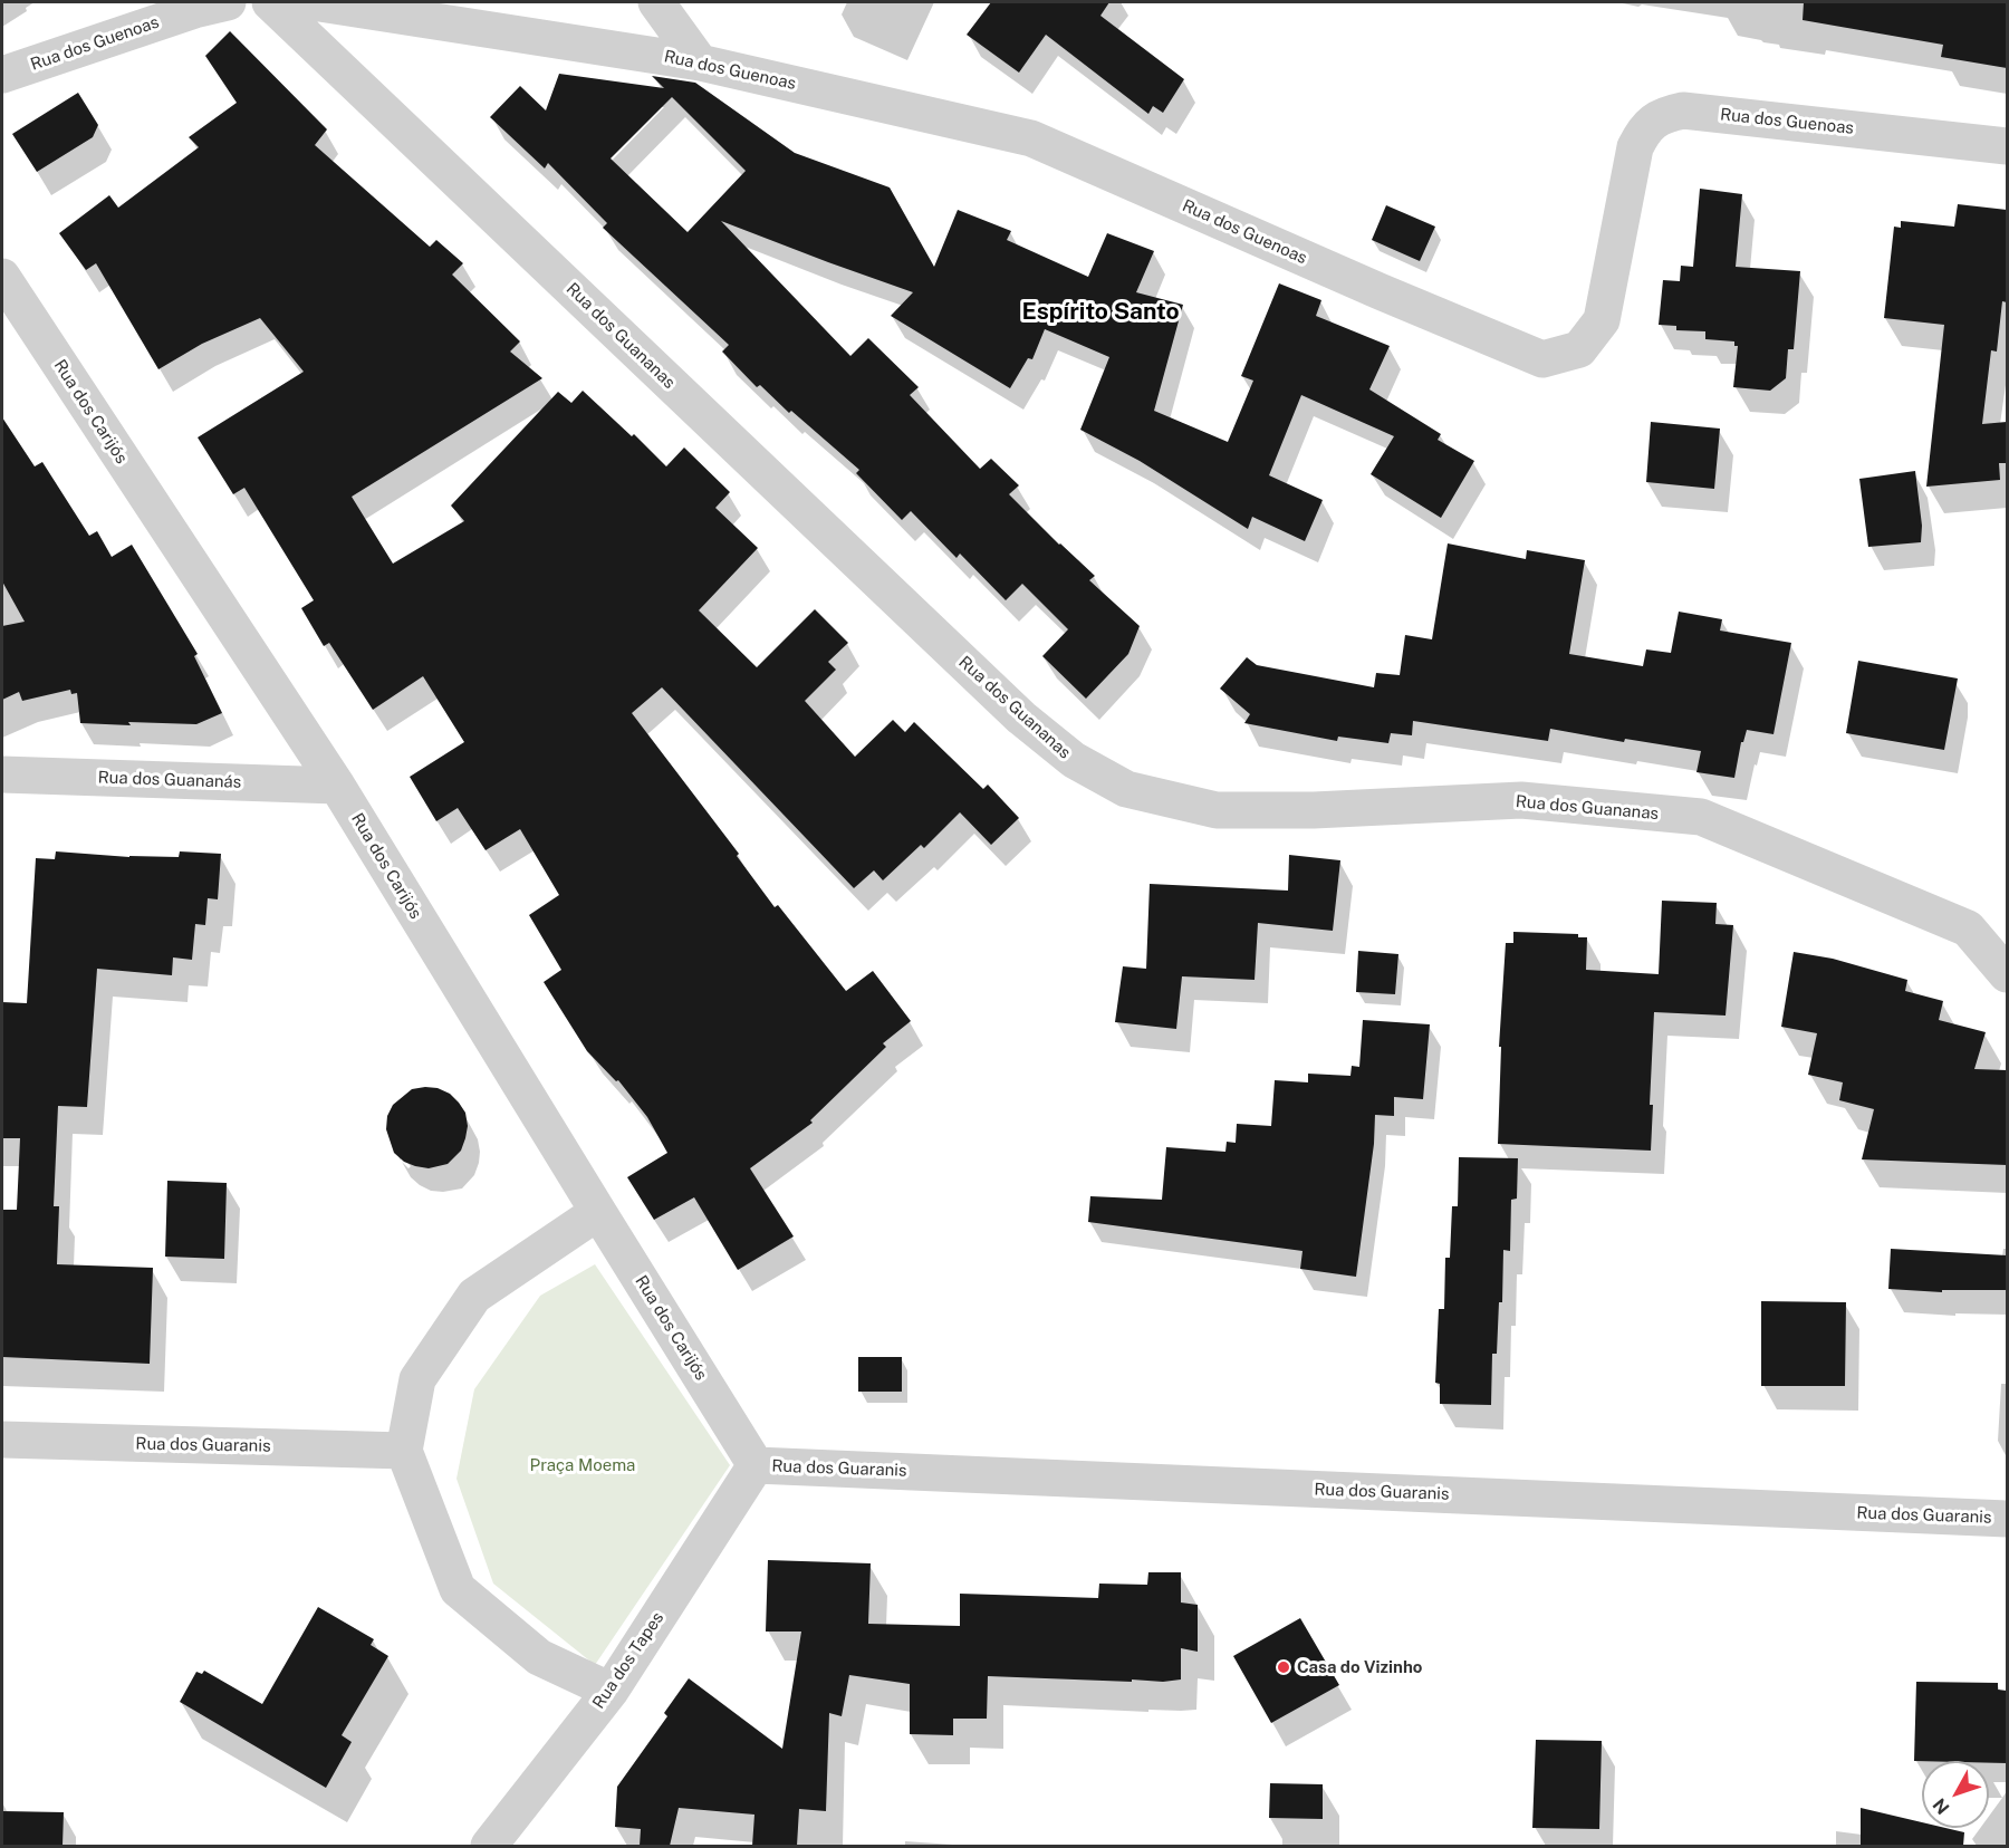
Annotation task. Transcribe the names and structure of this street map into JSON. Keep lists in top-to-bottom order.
{
  "streets": {
    "street": [
      "Rua dos Guenoas",
      "Rua dos Guananas",
      "Rua dos Carijós",
      "Rua dos Guananás",
      "Rua dos Guaranis",
      "Rua dos Tapes"
    ]
  },
  "crossings": [
    ["Rua dos Carijós", "Rua dos Guananás"],
    ["Rua dos Carijós", "Rua dos Guaranis"],
    ["Rua dos Carijós", "Rua dos Tapes"],
    ["Rua dos Guaranis", "Rua dos Tapes"]
  ],
  "districts": ["Espírito Santo"],
  "parks": ["Praça Moema"],
  "places": ["Casa do Vizinho"],
  "north": "bottom left"
}
